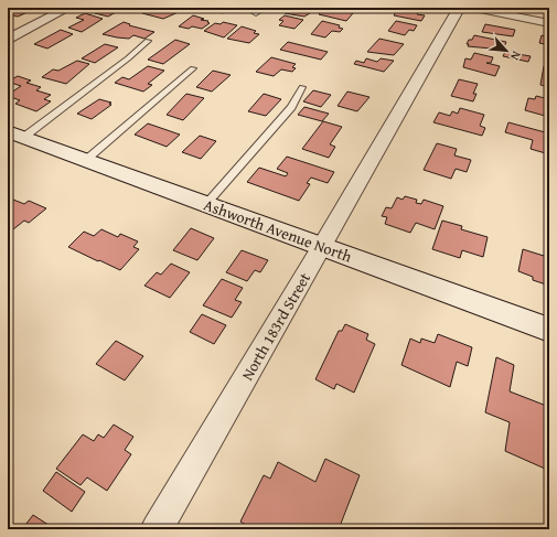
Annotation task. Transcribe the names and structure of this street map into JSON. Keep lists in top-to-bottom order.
{
  "streets": {
    "street": ["Ashworth Avenue North", "North 183rd Street"]
  },
  "crossings": [
    ["Ashworth Avenue North", "North 183rd Street"]
  ],
  "north": "bottom right"
}
